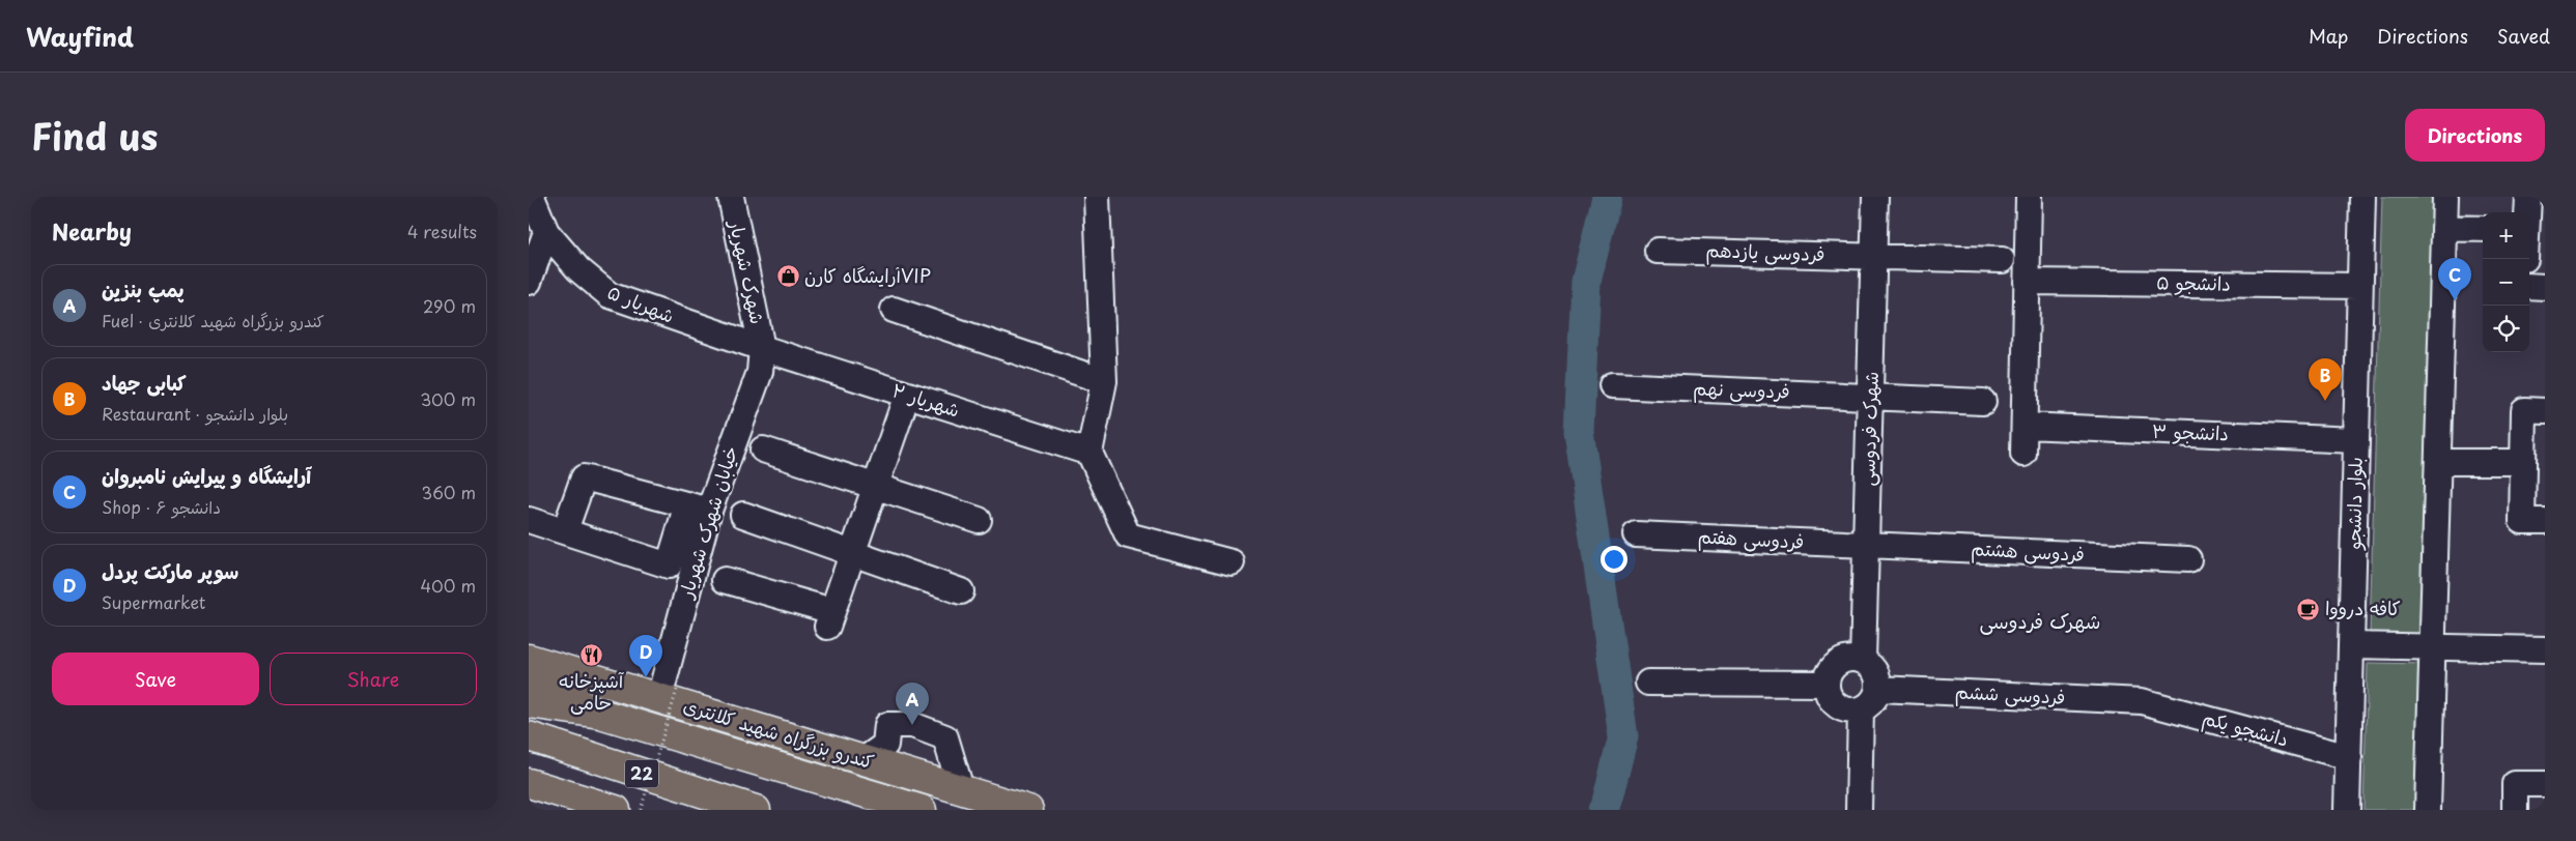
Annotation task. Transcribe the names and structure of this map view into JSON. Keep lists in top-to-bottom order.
{
  "streets": {
    "main road": ["کندرو بزرگراه شهید کلانتری", "22"],
    "street": [
      "فردوسی یازدهم",
      "شهرک شهریار",
      "دانشجو ۵",
      "۵ شهریار",
      "فردوسی نهم",
      "۲ شهریار",
      "شهرک فردوسی",
      "دانشجو ۳",
      "بلوار دانشجو",
      "خیابان شهرک شهریار",
      "فردوسی هفتم",
      "فردوسی هشتم",
      "فردوسی ششم",
      "دانشجو یکم"
    ]
  },
  "crossings": [
    ["فردوسی یازدهم", "شهرک فردوسی"],
    ["شهرک شهریار", "۵ شهریار"],
    ["شهرک شهریار", "۲ شهریار"],
    ["شهرک شهریار", "خیابان شهرک شهریار"],
    ["دانشجو ۵", "بلوار دانشجو"],
    ["۵ شهریار", "۲ شهریار"],
    ["۵ شهریار", "خیابان شهرک شهریار"],
    ["فردوسی نهم", "شهرک فردوسی"],
    ["۲ شهریار", "خیابان شهرک شهریار"],
    ["شهرک فردوسی", "فردوسی هفتم"],
    ["شهرک فردوسی", "فردوسی هشتم"],
    ["شهرک فردوسی", "فردوسی ششم"],
    ["دانشجو ۳", "بلوار دانشجو"],
    ["بلوار دانشجو", "دانشجو یکم"],
    ["خیابان شهرک شهریار", "کندرو بزرگراه شهید کلانتری"],
    ["فردوسی هفتم", "فردوسی هشتم"],
    ["فردوسی ششم", "دانشجو یکم"]
  ],
  "districts": ["شهرک فردوسی"],
  "places": {
    "shop": ["آرایشگاه کارنVIP"],
    "cafe": ["کافه درووا"],
    "restaurant": ["آشپزخانه حامی"]
  },
  "page": {
    "header": "Wayfind",
    "nav": ["Map", "Directions", "Saved"],
    "title": "Find us",
    "buttons": [
      "Directions",
      ["Save", "Share"]
    ],
    "heading": ["Nearby", "4 results"],
    "map_buttons": ["+", "−"],
    "pins": [
      "C",
      "B",
      "D",
      "A"
    ],
    "list": [
      {
        "mark": "A",
        "name": "پمپ بنزین",
        "note": "Fuel · کندرو بزرگراه شهید کلانتری",
        "value": "290 m"
      },
      {
        "mark": "B",
        "name": "کبابی جهاد",
        "note": "Restaurant · بلوار دانشجو",
        "value": "300 m"
      },
      {
        "mark": "C",
        "name": "آرایشگاه و پیرایش نامبروان",
        "note": "Shop · ۶ دانشجو",
        "value": "360 m"
      },
      {
        "mark": "D",
        "name": "سوپر مارکت پردل",
        "note": "Supermarket",
        "value": "400 m"
      }
    ]
  }
}
